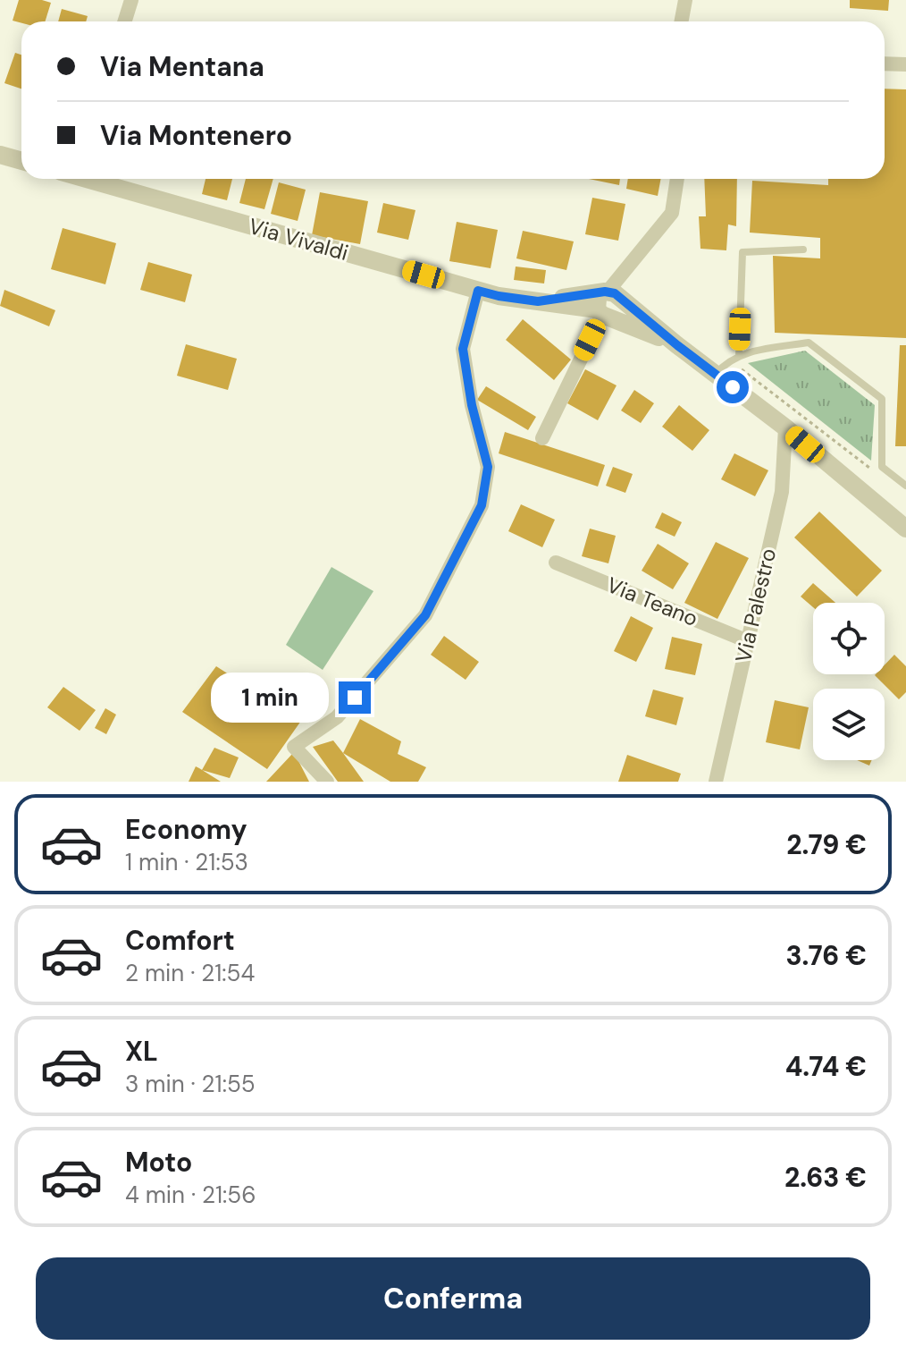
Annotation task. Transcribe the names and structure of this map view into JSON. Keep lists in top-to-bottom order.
{
  "streets": {
    "street": ["Via Vivaldi", "Via Teano", "Via Palestro"]
  },
  "crossings": [
    ["Via Teano", "Via Palestro"]
  ],
  "page": {
    "banner": ["Via Mentana", "Via Montenero"],
    "bubble": "1 min",
    "list": [
      {
        "name": "Economy",
        "note": "1 min · 21:53",
        "value": "2.79 €"
      },
      {
        "name": "Comfort",
        "note": "2 min · 21:54",
        "value": "3.76 €"
      },
      {
        "name": "XL",
        "note": "3 min · 21:55",
        "value": "4.74 €"
      },
      {
        "name": "Moto",
        "note": "4 min · 21:56",
        "value": "2.63 €"
      }
    ],
    "buttons": "Conferma"
  }
}
